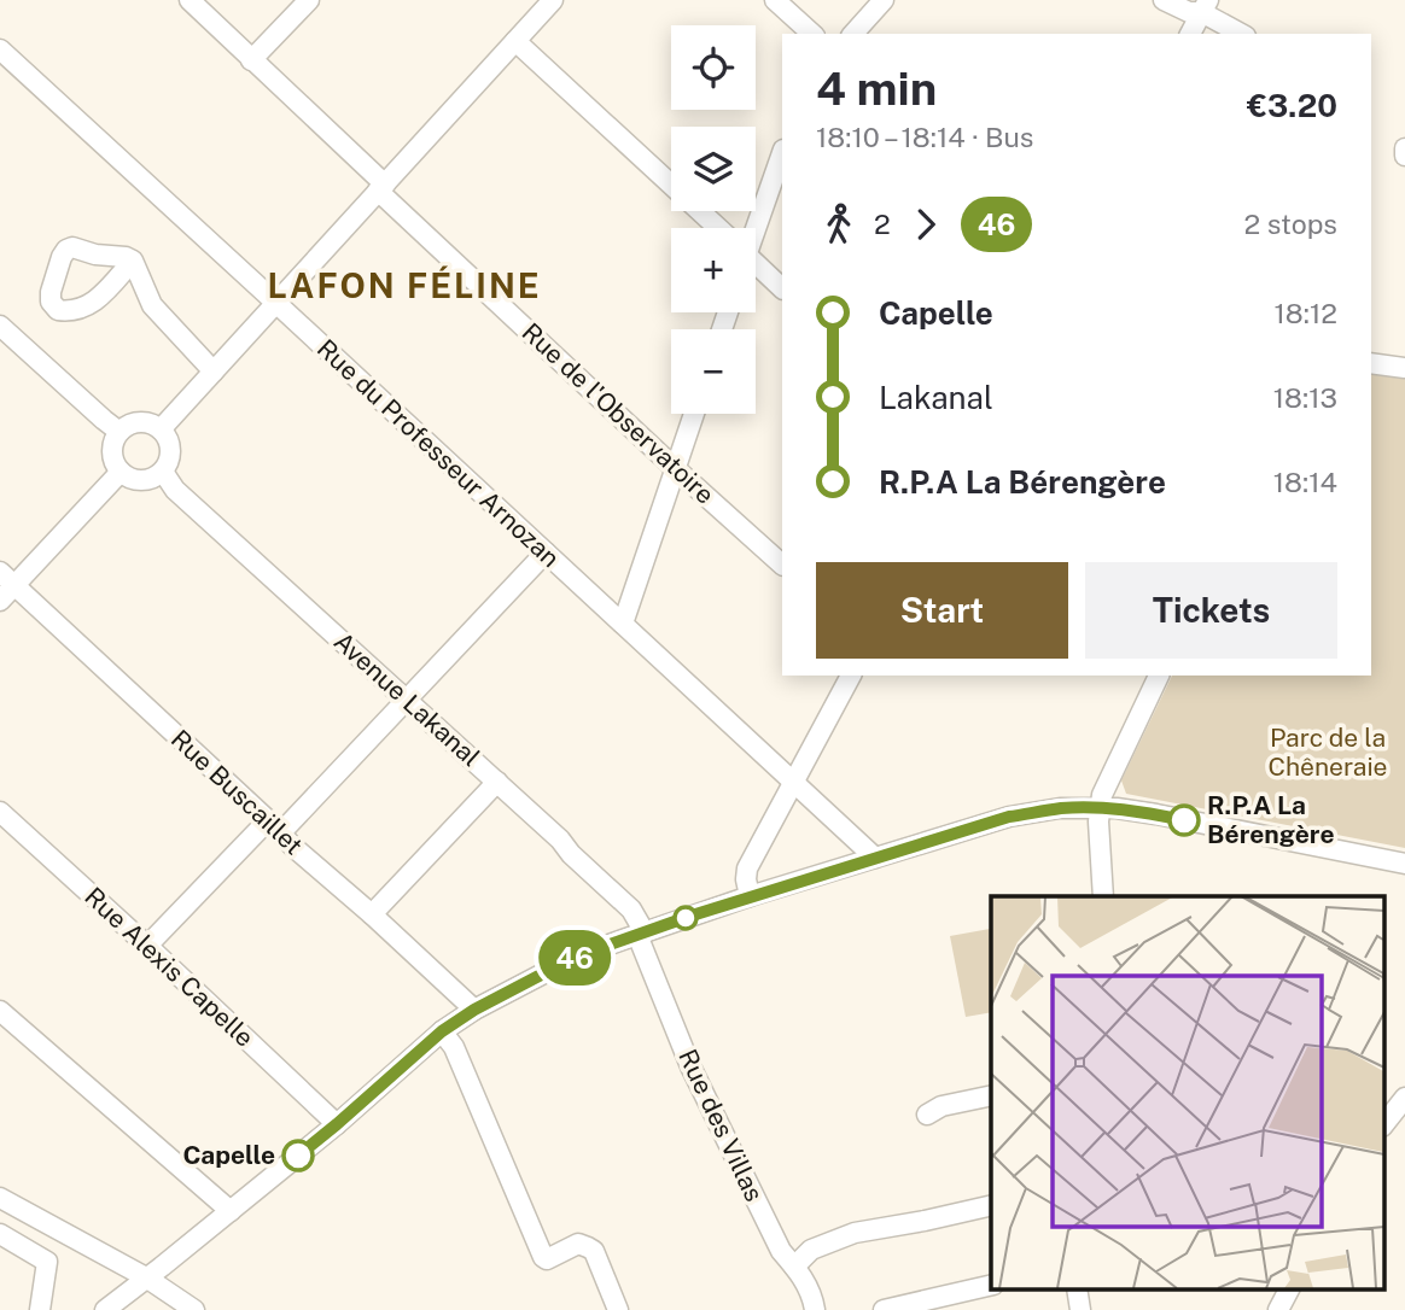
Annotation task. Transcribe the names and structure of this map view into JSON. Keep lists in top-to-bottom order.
{
  "streets": {
    "street": [
      "Rue de l'Observatoire",
      "Rue du Professeur Arnozan",
      "Avenue Lakanal",
      "Rue Buscaillet",
      "Rue Alexis Capelle",
      "Rue des Villas"
    ]
  },
  "crossings": [
    ["Avenue Lakanal", "Rue des Villas"]
  ],
  "districts": ["LAFON FÉLINE"],
  "parks": ["Parc de la Chêneraie"],
  "places": ["R.P.A La Bérengère", "Capelle"],
  "lines": ["bus line 46"],
  "page": {
    "on_map": "46",
    "map_buttons": ["+", "−"],
    "heading": ["4 min", "18:10 – 18:14 · Bus", "€3.20"],
    "legs": ["2", "46", "2 stops"],
    "list": [
      {
        "name": "Capelle",
        "value": "18:12"
      },
      {
        "name": "Lakanal",
        "value": "18:13"
      },
      {
        "name": "R.P.A La Bérengère",
        "value": "18:14"
      }
    ],
    "buttons": ["Start", "Tickets"]
  }
}
